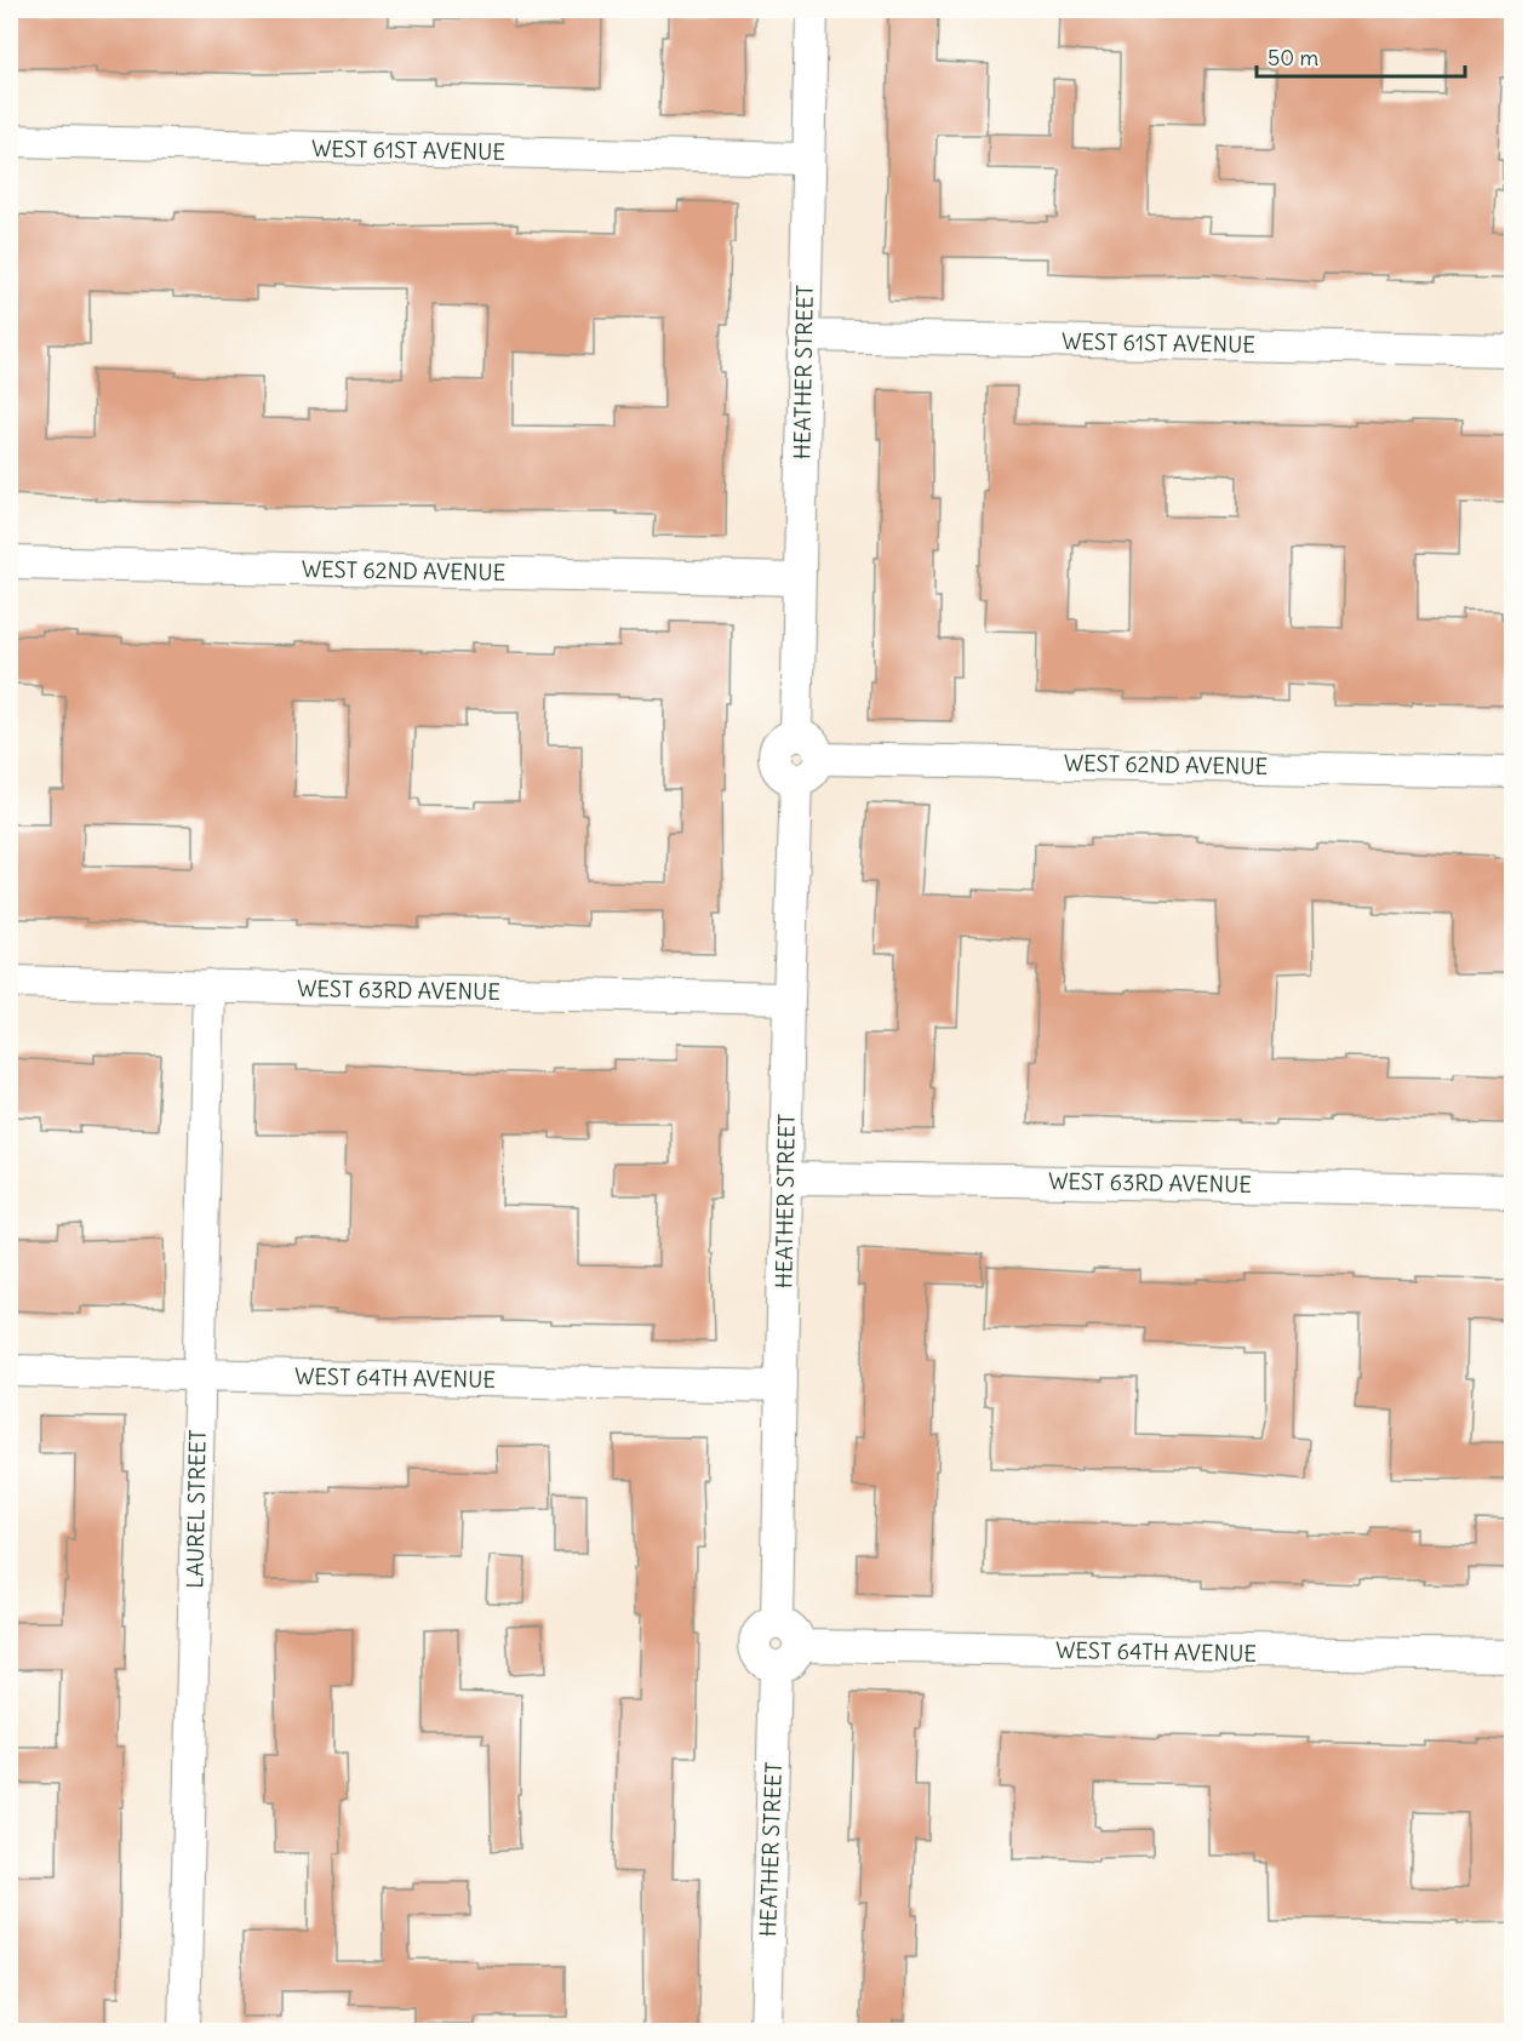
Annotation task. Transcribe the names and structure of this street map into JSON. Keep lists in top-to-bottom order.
{
  "streets": {
    "street": [
      "WEST 61ST AVENUE",
      "HEATHER STREET",
      "WEST 62ND AVENUE",
      "WEST 63RD AVENUE",
      "WEST 64TH AVENUE",
      "LAUREL STREET"
    ]
  },
  "crossings": [
    ["WEST 61ST AVENUE", "HEATHER STREET"],
    ["HEATHER STREET", "WEST 62ND AVENUE"],
    ["HEATHER STREET", "WEST 63RD AVENUE"],
    ["HEATHER STREET", "WEST 64TH AVENUE"],
    ["WEST 63RD AVENUE", "LAUREL STREET"],
    ["WEST 64TH AVENUE", "LAUREL STREET"]
  ],
  "scale_bar": "50 m"
}
